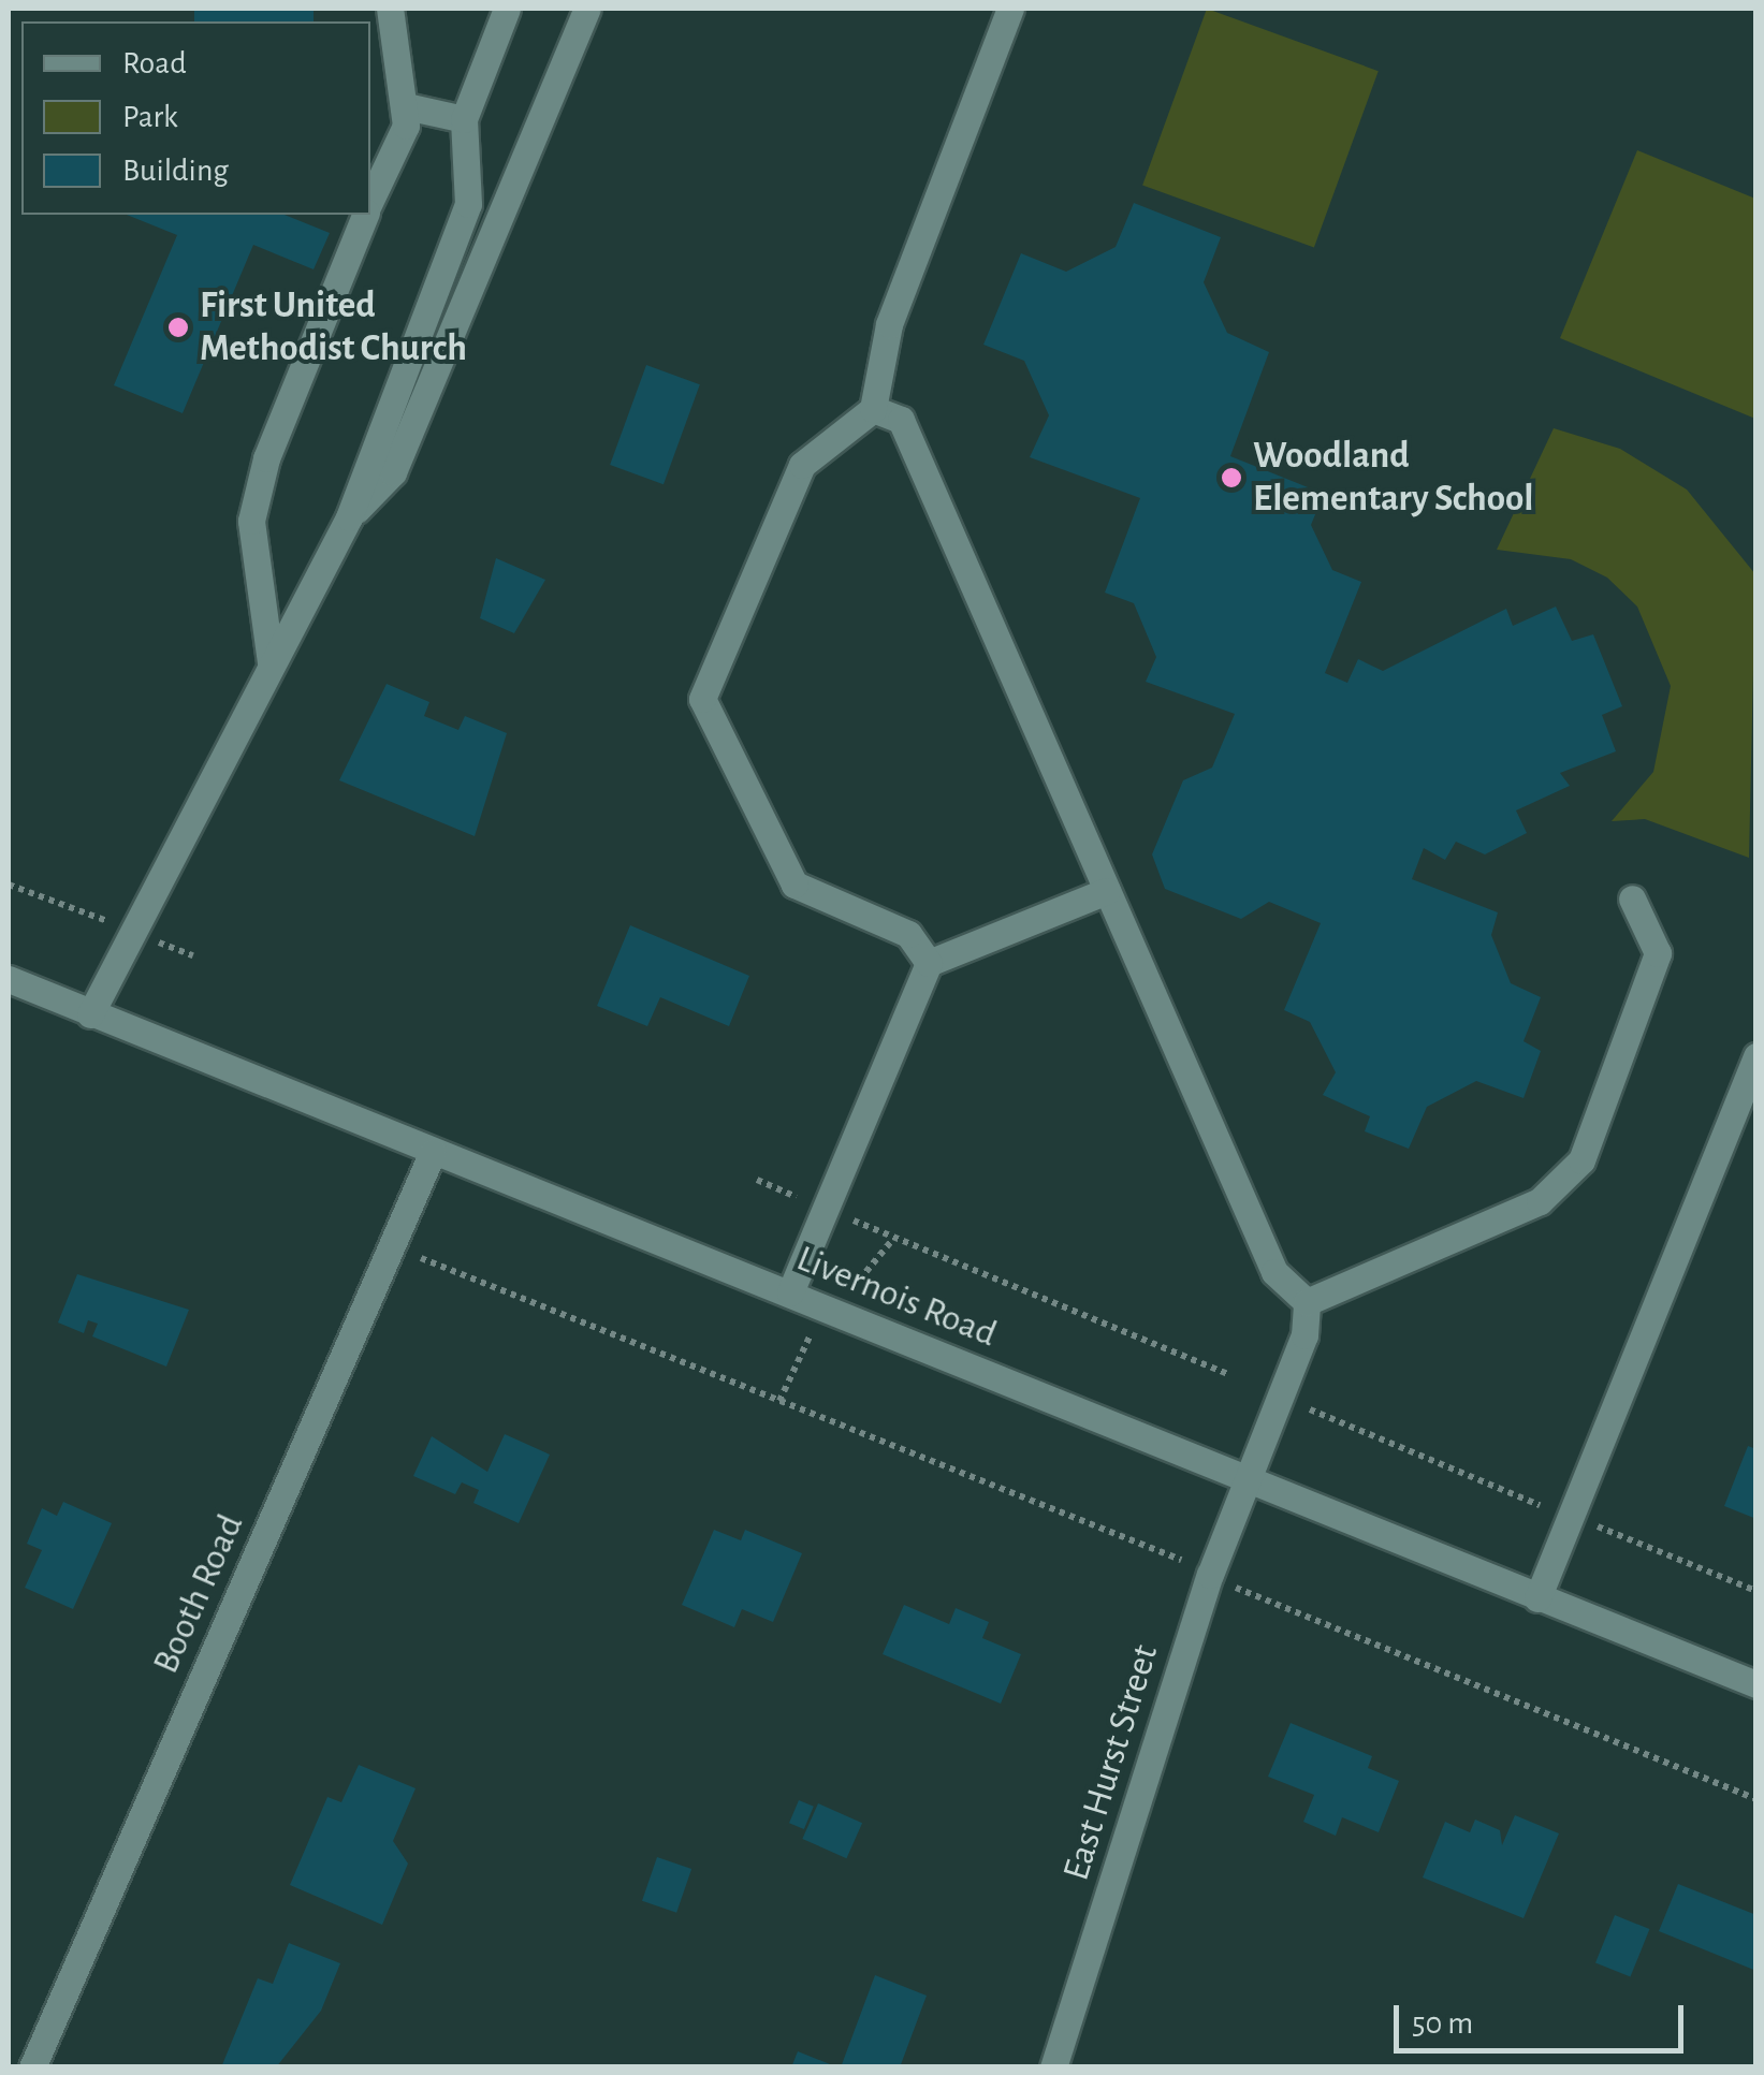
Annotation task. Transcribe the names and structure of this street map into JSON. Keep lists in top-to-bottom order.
{
  "streets": {
    "street": ["Livernois Road", "Booth Road", "East Hurst Street"]
  },
  "crossings": [
    ["Livernois Road", "Booth Road"],
    ["Livernois Road", "East Hurst Street"]
  ],
  "places": ["First United Methodist Church", "Woodland Elementary School"],
  "legend": ["Road", "Park", "Building"],
  "scale_bar": "50 m"
}
